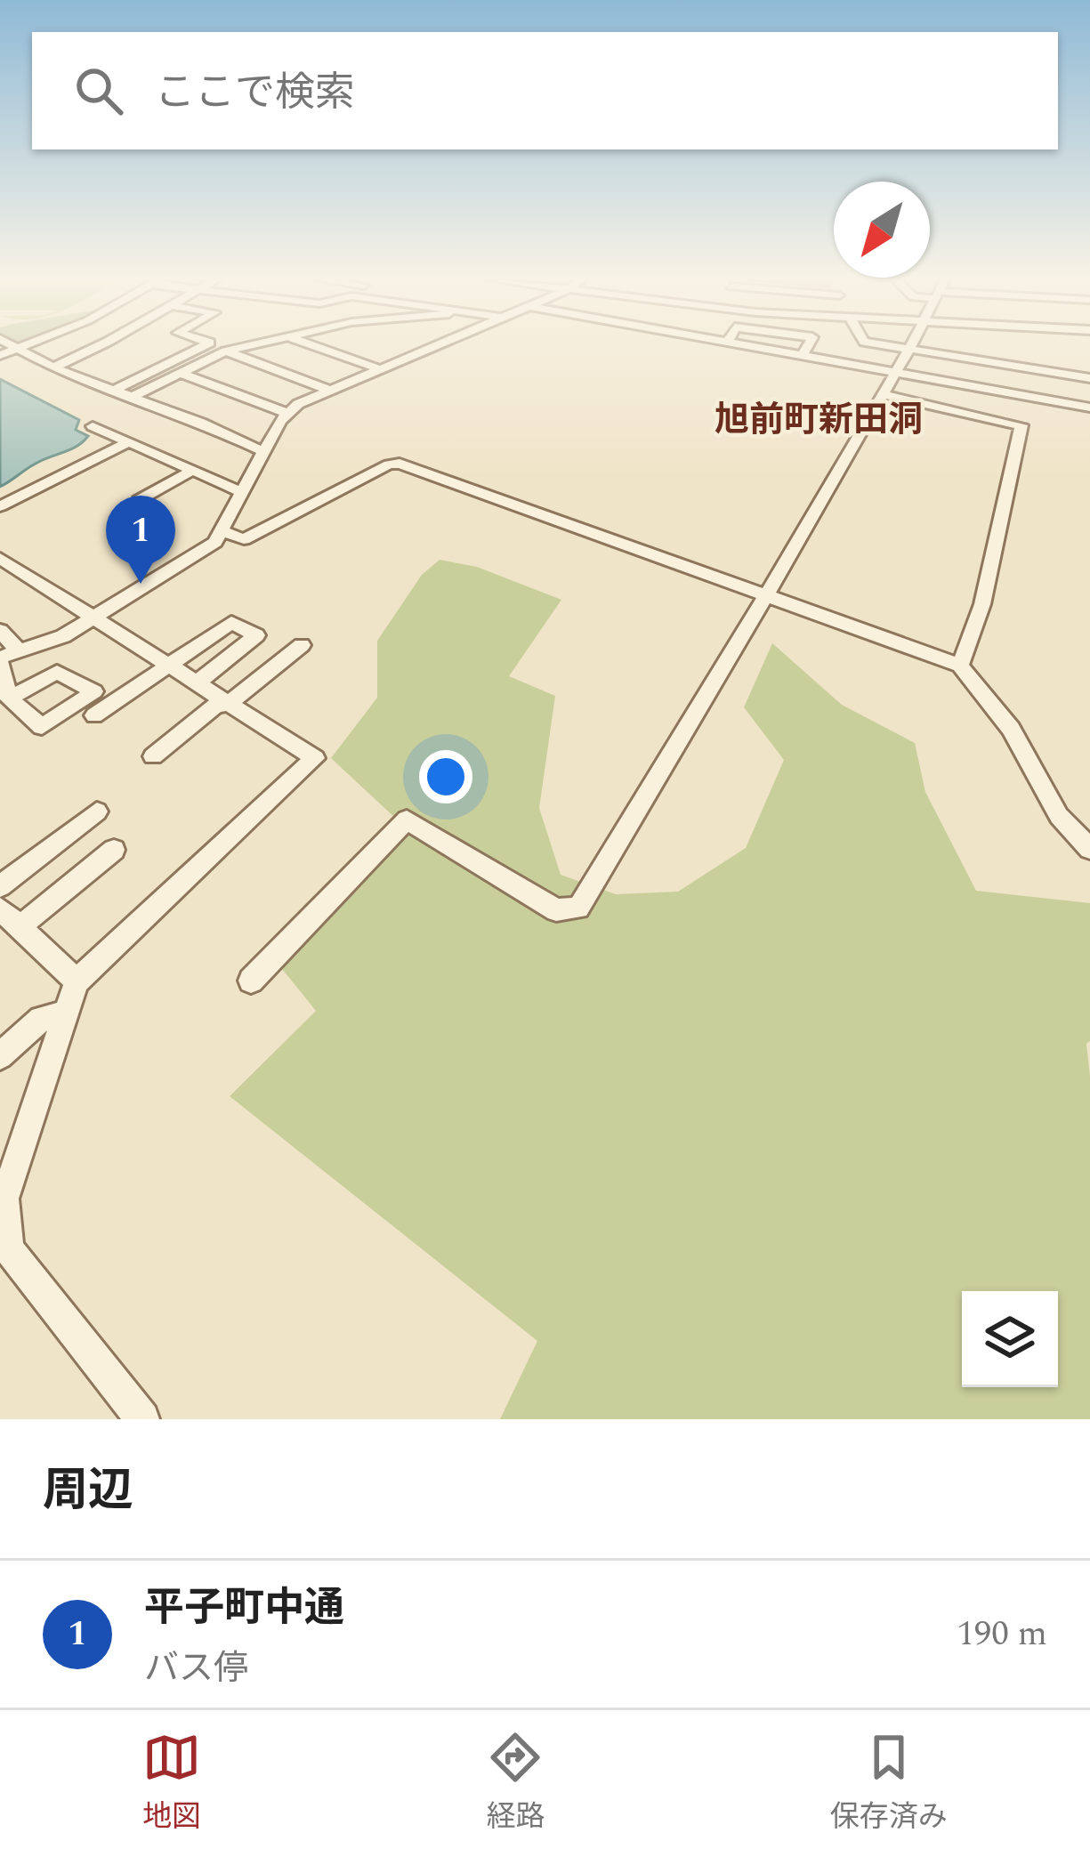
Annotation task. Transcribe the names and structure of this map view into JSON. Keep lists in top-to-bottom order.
{
  "districts": ["旭前町新田洞"],
  "north": "bottom left",
  "page": {
    "search": "ここで検索",
    "pins": "1",
    "heading": "周辺",
    "list": [
      {
        "mark": "1",
        "name": "平子町中通",
        "note": "バス停",
        "value": "190 m"
      }
    ],
    "nav": ["地図", "経路", "保存済み"]
  }
}
